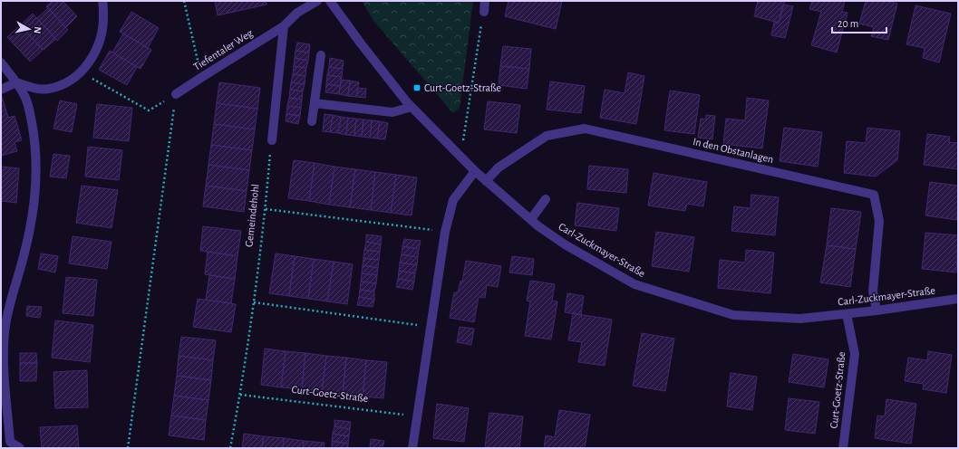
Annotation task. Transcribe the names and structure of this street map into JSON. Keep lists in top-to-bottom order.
{
  "streets": {
    "street": [
      "Tiefentaler Weg",
      "In den Obstanlagen",
      "Carl-Zuckmayer-Straße",
      "Curt-Goetz-Straße"
    ],
    "path": ["Gemeindehohl"]
  },
  "crossings": [
    ["In den Obstanlagen", "Carl-Zuckmayer-Straße"],
    ["Gemeindehohl", "Curt-Goetz-Straße"],
    ["Carl-Zuckmayer-Straße", "Curt-Goetz-Straße"]
  ],
  "places": {
    "transit": ["Curt-Goetz-Straße"]
  },
  "scale_bar": "20 m",
  "north": "right"
}
